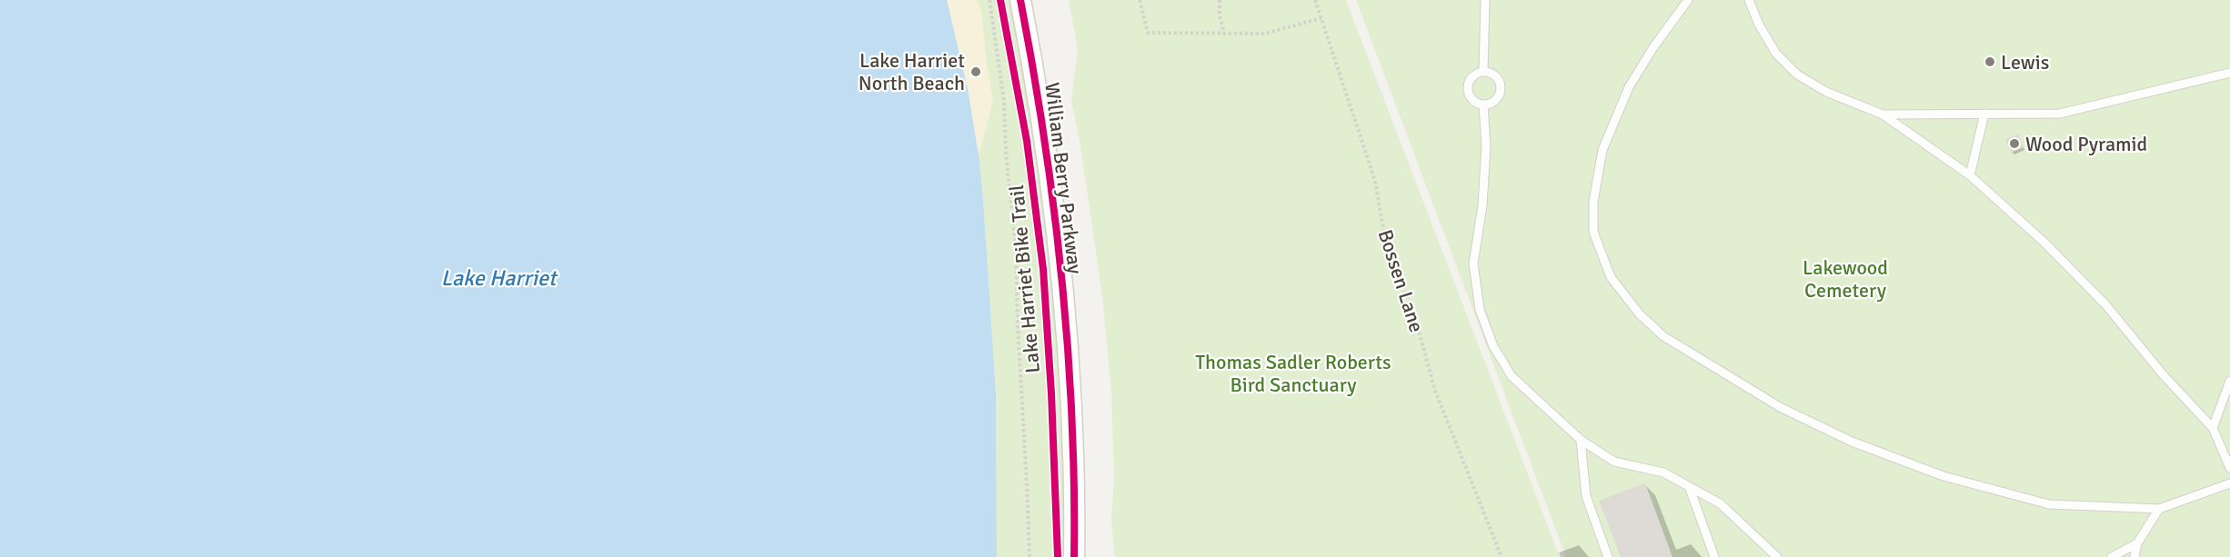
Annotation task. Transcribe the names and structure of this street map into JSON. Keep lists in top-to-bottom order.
{
  "streets": {
    "street": ["William Berry Parkway"],
    "path": ["Bossen Lane"],
    "cycle path": ["Lake Harriet Bike Trail"]
  },
  "water": ["Lake Harriet"],
  "parks": ["Lakewood Cemetery", "Thomas Sadler Roberts Bird Sanctuary"],
  "places": ["Lewis", "Lake Harriet North Beach", "Wood Pyramid"]
}
